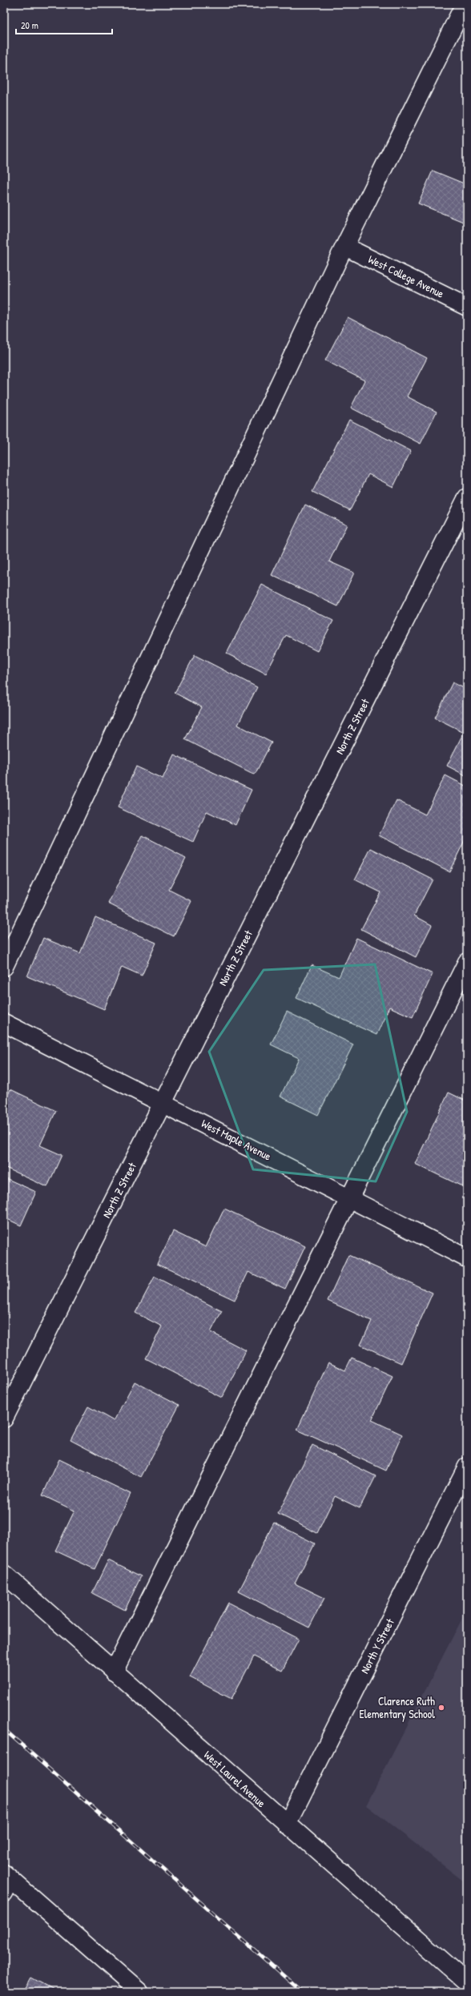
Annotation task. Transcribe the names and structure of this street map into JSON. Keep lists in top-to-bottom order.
{
  "streets": {
    "street": [
      "West College Avenue",
      "North Z Street",
      "West Maple Avenue",
      "North Y Street",
      "West Laurel Avenue"
    ]
  },
  "crossings": [
    ["North Z Street", "West Maple Avenue"],
    ["North Y Street", "West Laurel Avenue"]
  ],
  "places": ["Clarence Ruth Elementary School"],
  "scale_bar": "20 m"
}
